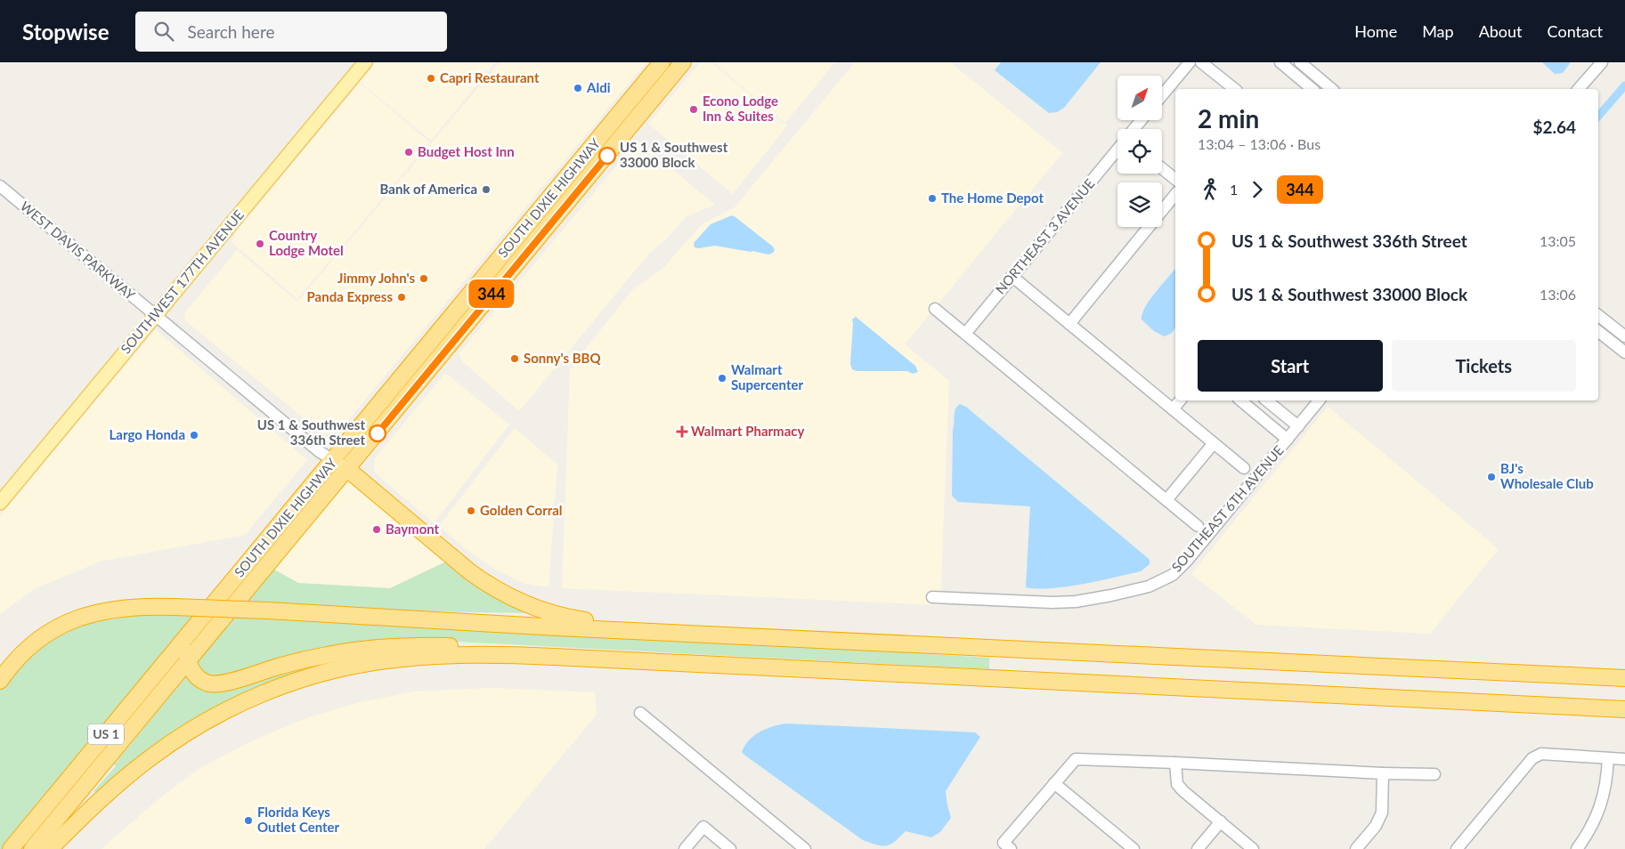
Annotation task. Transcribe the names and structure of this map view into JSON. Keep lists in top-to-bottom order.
{
  "streets": {
    "highway": ["SOUTH DIXIE HIGHWAY", "US 1"],
    "main road": ["SOUTHWEST 177TH AVENUE"],
    "street": ["NORTHEAST 3 AVENUE", "WEST DAVIS PARKWAY", "SOUTHEAST 6TH AVENUE"]
  },
  "crossings": [
    ["SOUTH DIXIE HIGHWAY", "WEST DAVIS PARKWAY"],
    ["WEST DAVIS PARKWAY", "SOUTHWEST 177TH AVENUE"]
  ],
  "places": {
    "other": [
      "Capri Restaurant",
      "Aldi",
      "Econo Lodge Inn & Suites",
      "Budget Host Inn",
      "US 1 & Southwest 33000 Block",
      "Bank of America",
      "The Home Depot",
      "Country Lodge Motel",
      "Jimmy John's",
      "Panda Express",
      "Sonny's BBQ",
      "Walmart Supercenter",
      "US 1 & Southwest 336th Street",
      "Largo Honda",
      "BJ's Wholesale Club",
      "Golden Corral",
      "Baymont",
      "Florida Keys Outlet Center"
    ],
    "health": ["Walmart Pharmacy"]
  },
  "lines": ["bus line 344"],
  "north": "top right",
  "page": {
    "header": "Stopwise",
    "search": "Search here",
    "nav": [
      "Home",
      "Map",
      "About",
      "Contact"
    ],
    "on_map": "344",
    "heading": ["2 min", "13:04 – 13:06 · Bus", "$2.64"],
    "legs": ["1", "344"],
    "list": [
      {
        "name": "US 1 & Southwest 336th Street",
        "value": "13:05"
      },
      {
        "name": "US 1 & Southwest 33000 Block",
        "value": "13:06"
      }
    ],
    "buttons": ["Start", "Tickets"]
  }
}
